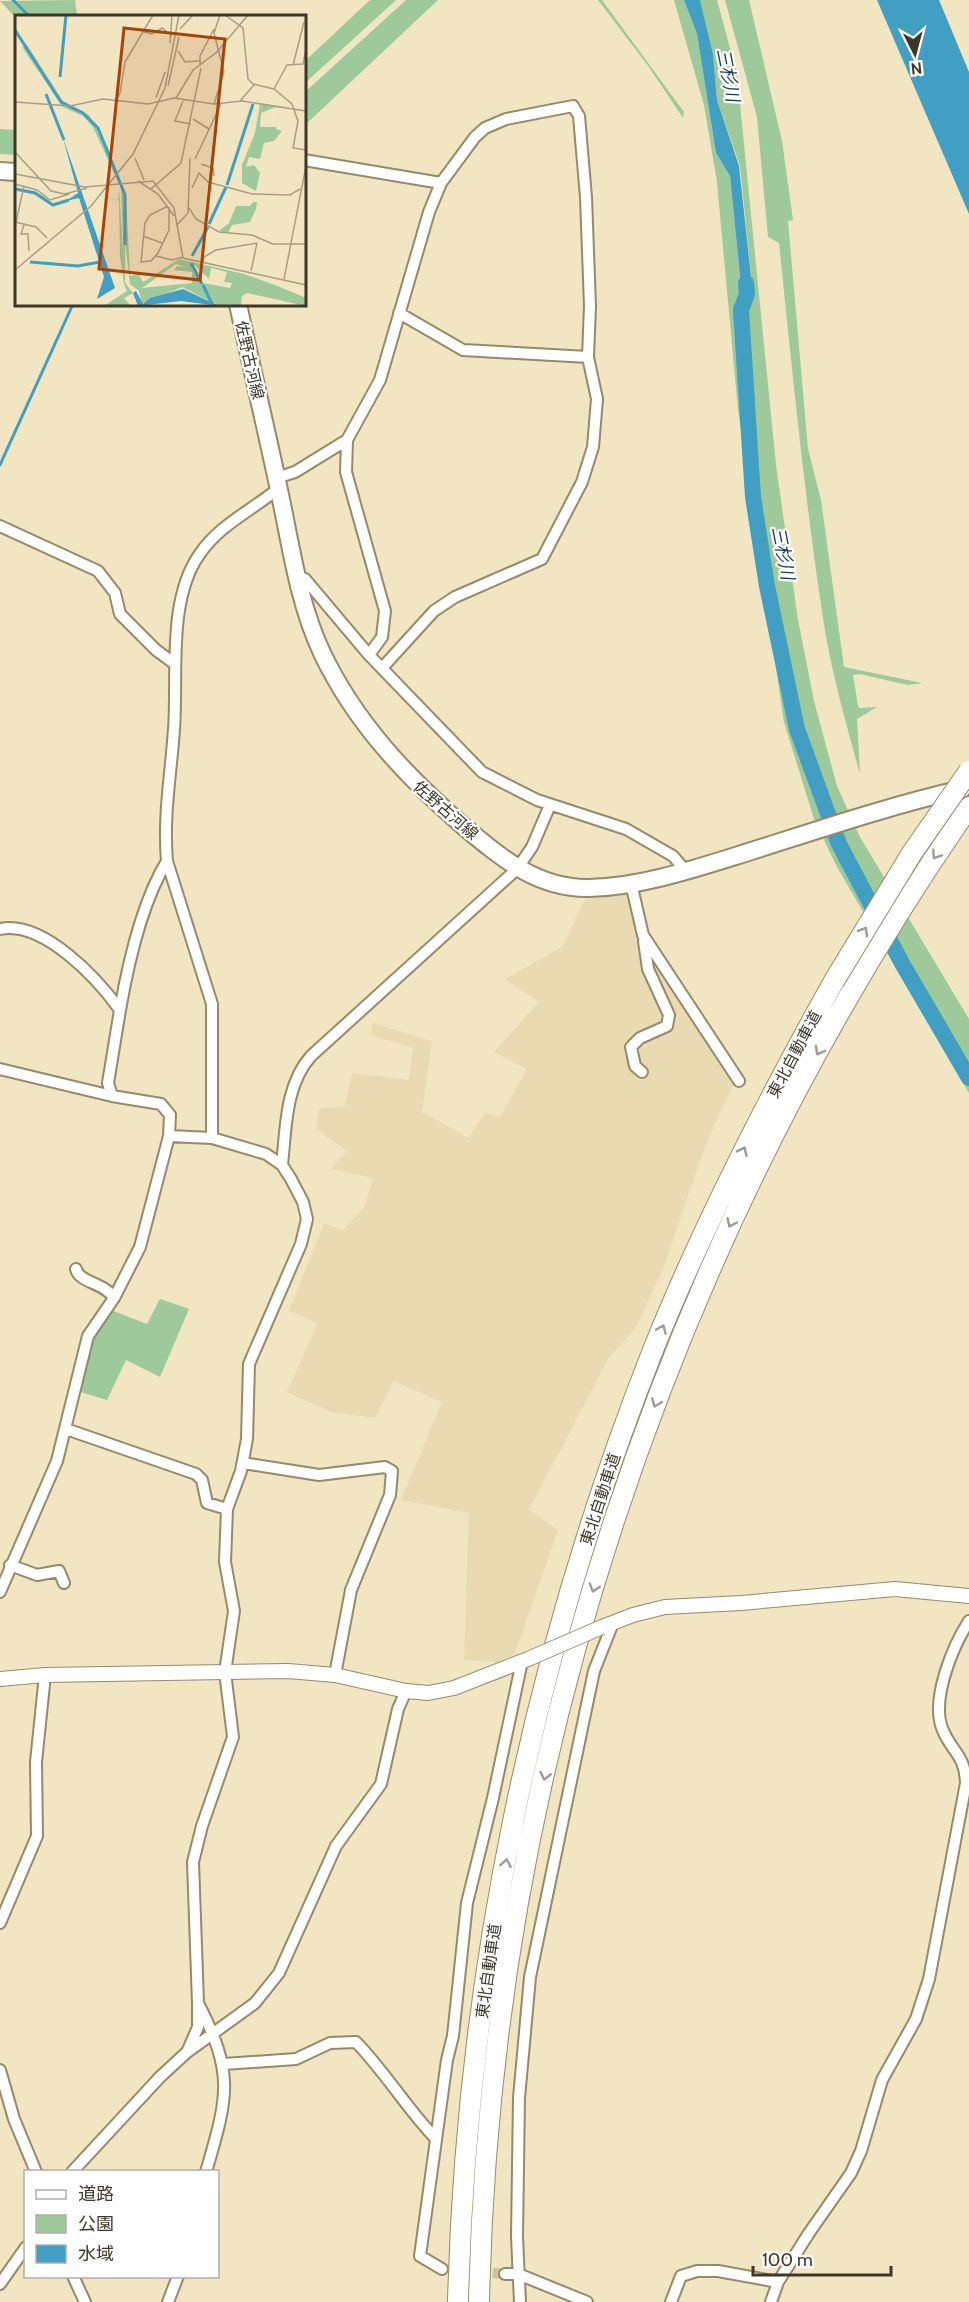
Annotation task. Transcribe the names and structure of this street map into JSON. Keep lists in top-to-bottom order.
{
  "streets": {
    "highway": ["東北自動車道"],
    "main road": ["佐野古河線"]
  },
  "water": ["三杉川"],
  "legend": ["道路", "公園", "水域"],
  "scale_bar": "100 m",
  "north": "bottom"
}
